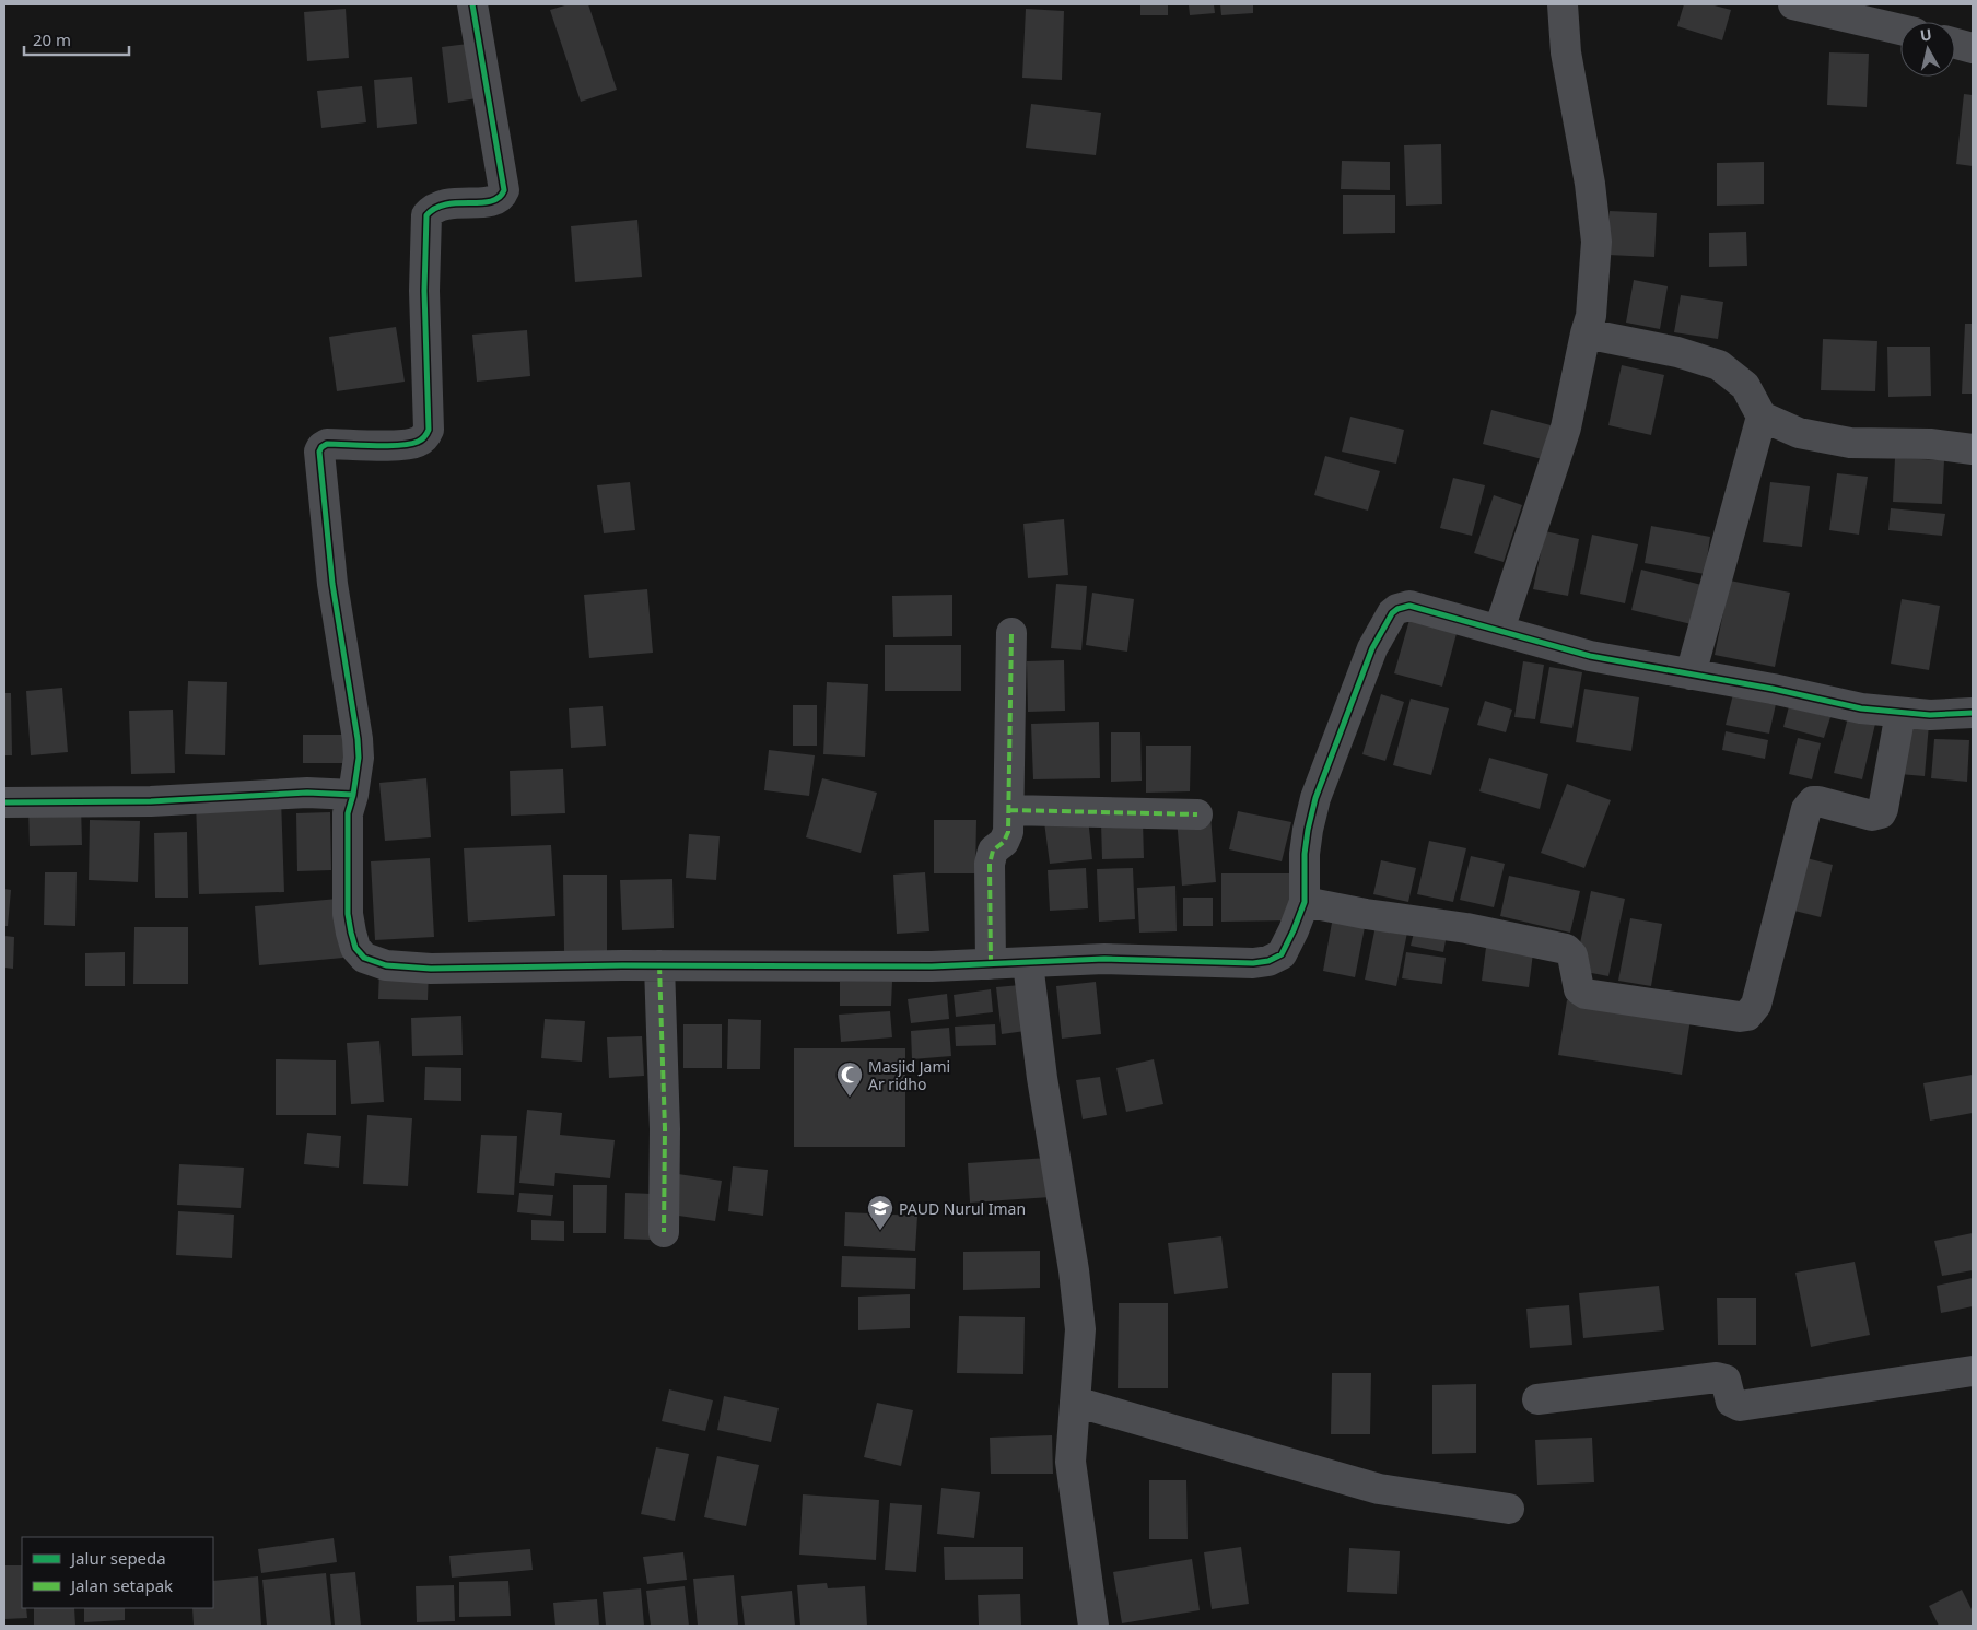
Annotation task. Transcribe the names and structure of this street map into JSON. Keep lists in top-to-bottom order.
{
  "places": {
    "mosque": ["Masjid Jami Ar ridho"],
    "school or university": ["PAUD Nurul Iman"]
  },
  "legend": ["Jalur sepeda", "Jalan setapak"],
  "scale_bar": "20 m",
  "north": "top"
}
